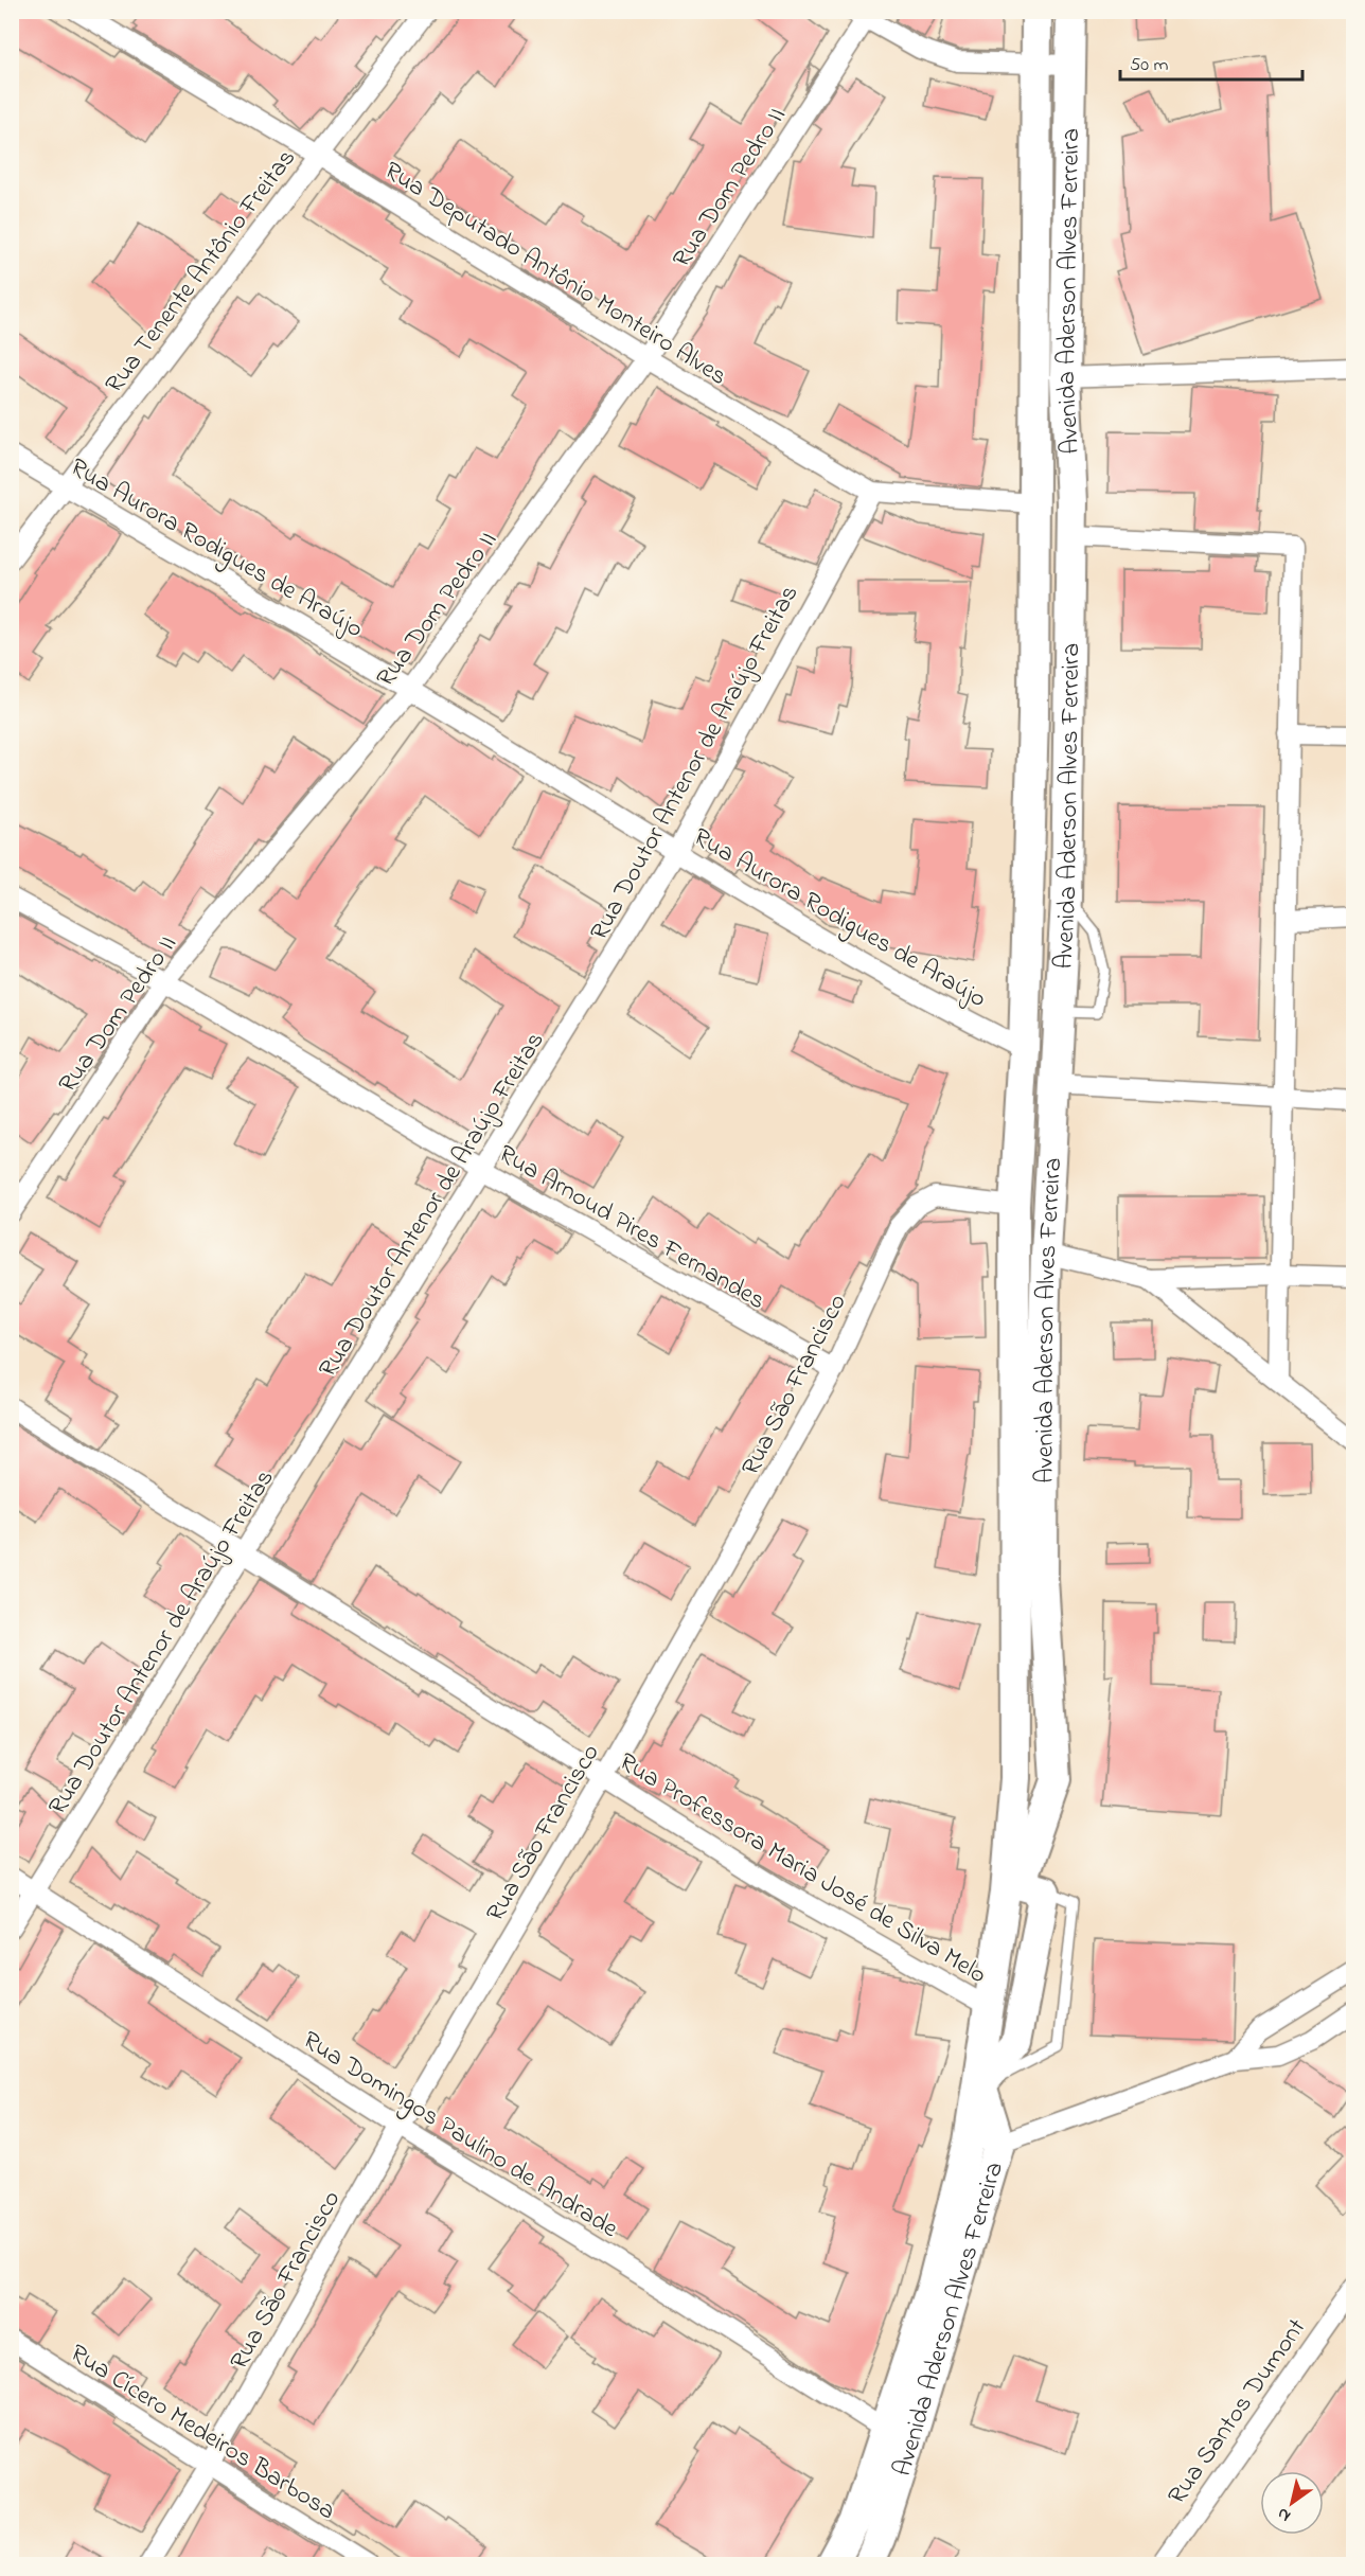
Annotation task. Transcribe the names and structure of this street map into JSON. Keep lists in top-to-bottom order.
{
  "streets": {
    "main road": ["Avenida Aderson Alves Ferreira"],
    "street": [
      "Rua Dom Pedro II",
      "Rua Tenente Antônio Freitas",
      "Rua Deputado Antônio Monteiro Alves",
      "Rua Aurora Rodigues de Araújo",
      "Rua Doutor Antenor de Araújo Freitas",
      "Rua Arnoud Pires Fernandes",
      "Rua São Francisco",
      "Rua Professora Maria José de Silva Melo",
      "Rua Domingos Paulino de Andrade",
      "Rua Santos Dumont",
      "Rua Cícero Medeiros Barbosa"
    ]
  },
  "crossings": [
    ["Rua Dom Pedro II", "Rua Deputado Antônio Monteiro Alves"],
    ["Rua Dom Pedro II", "Rua Aurora Rodigues de Araújo"],
    ["Rua Dom Pedro II", "Rua Arnoud Pires Fernandes"],
    ["Rua Tenente Antônio Freitas", "Rua Deputado Antônio Monteiro Alves"],
    ["Rua Tenente Antônio Freitas", "Rua Aurora Rodigues de Araújo"],
    ["Rua Deputado Antônio Monteiro Alves", "Avenida Aderson Alves Ferreira"],
    ["Rua Deputado Antônio Monteiro Alves", "Rua Doutor Antenor de Araújo Freitas"],
    ["Avenida Aderson Alves Ferreira", "Rua Aurora Rodigues de Araújo"],
    ["Avenida Aderson Alves Ferreira", "Rua São Francisco"],
    ["Avenida Aderson Alves Ferreira", "Rua Professora Maria José de Silva Melo"],
    ["Avenida Aderson Alves Ferreira", "Rua Domingos Paulino de Andrade"],
    ["Rua Aurora Rodigues de Araújo", "Rua Doutor Antenor de Araújo Freitas"],
    ["Rua Doutor Antenor de Araújo Freitas", "Rua Arnoud Pires Fernandes"],
    ["Rua Doutor Antenor de Araújo Freitas", "Rua Professora Maria José de Silva Melo"],
    ["Rua Doutor Antenor de Araújo Freitas", "Rua Domingos Paulino de Andrade"],
    ["Rua Arnoud Pires Fernandes", "Rua São Francisco"],
    ["Rua São Francisco", "Rua Professora Maria José de Silva Melo"],
    ["Rua São Francisco", "Rua Domingos Paulino de Andrade"],
    ["Rua São Francisco", "Rua Cícero Medeiros Barbosa"]
  ],
  "scale_bar": "50 m",
  "north": "bottom left"
}
